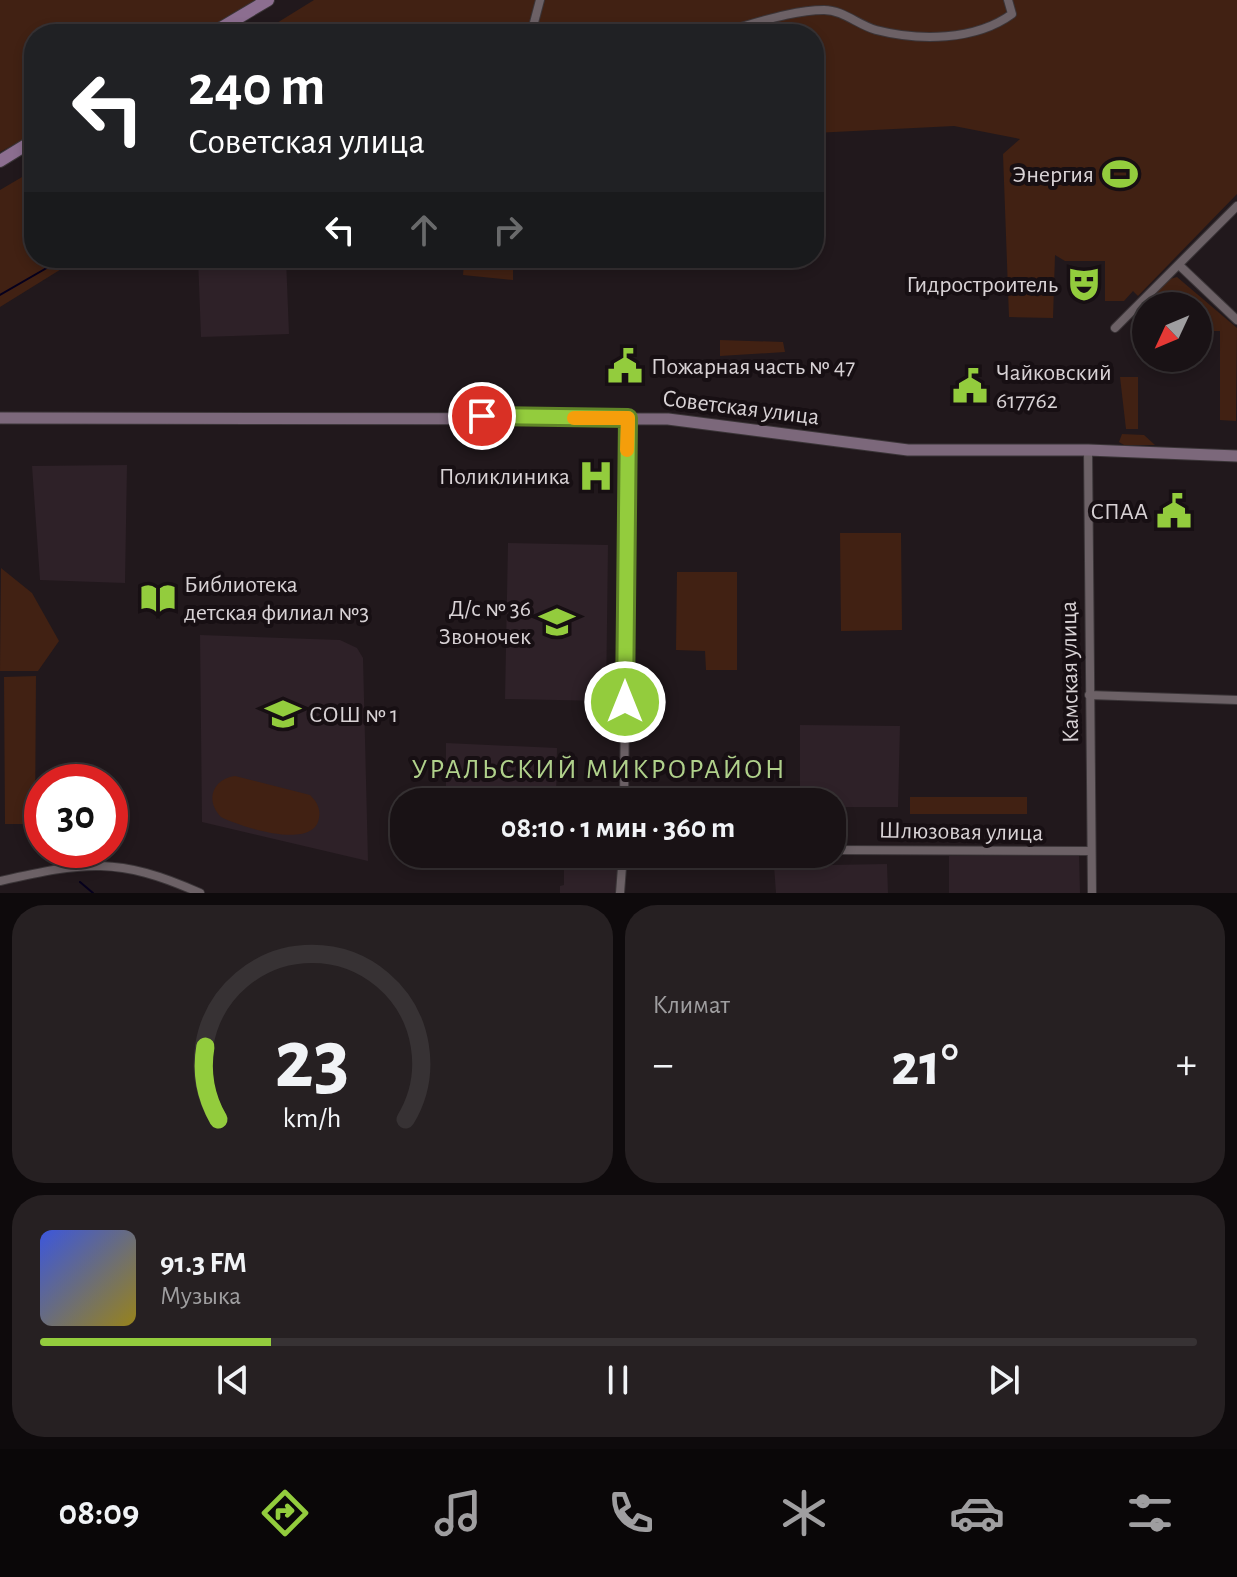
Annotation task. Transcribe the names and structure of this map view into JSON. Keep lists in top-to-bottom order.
{
  "streets": {
    "main road": ["Советская улица"],
    "street": ["Камская улица", "Шлюзовая улица"]
  },
  "crossings": [
    ["Советская улица", "Камская улица"],
    ["Камская улица", "Шлюзовая улица"]
  ],
  "districts": ["УРАЛЬСКИЙ МИКРОРАЙОН"],
  "places": {
    "sports": ["Энергия"],
    "theatre": ["Гидростроитель"],
    "public building": ["Пожарная часть № 47", "Чайковский 617762", "СПАА"],
    "hospital": ["Поликлиника"],
    "library": ["Библиотека детская филиал №3"],
    "school or university": ["Д/с № 36 Звоночек", "СОШ № 1"]
  },
  "north": "bottom left",
  "page": {
    "turn": ["240 m", "Советская улица"],
    "limit": "30",
    "trip": "08:10 · 1 мин · 360 m",
    "tile": "Климат",
    "heat": ["−", "21°", "+"],
    "song": ["91.3 FM", "Музыка"],
    "tabs": "08:09",
    "gauge": ["23", "km/h"]
  }
}
